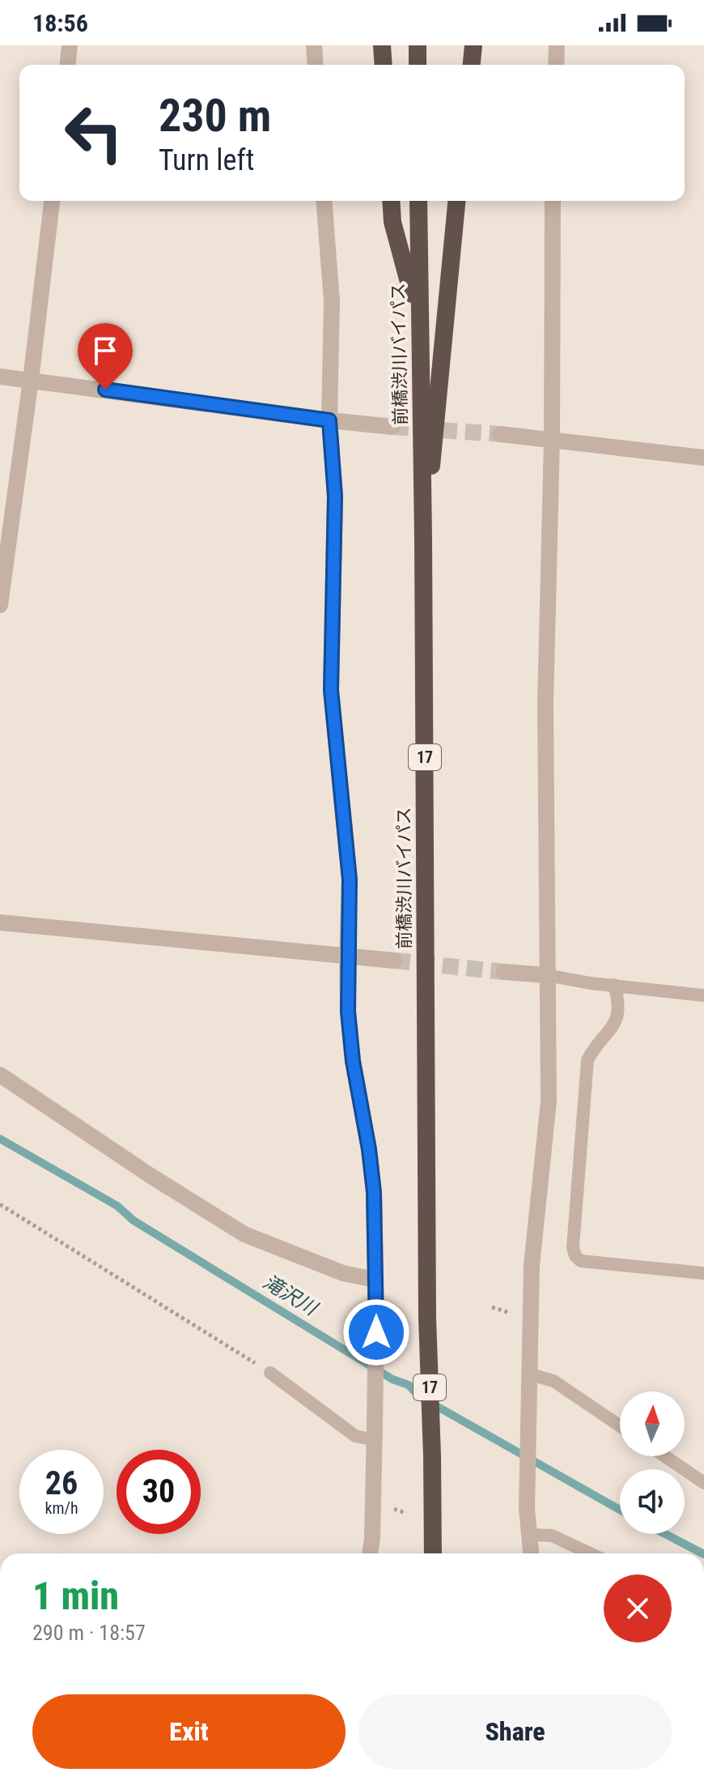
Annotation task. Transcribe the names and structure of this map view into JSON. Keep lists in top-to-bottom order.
{
  "streets": {
    "highway": ["前橋渋川バイパス", "17"]
  },
  "crossings": [
    ["前橋渋川バイパス", "17"]
  ],
  "water": ["滝沢川"],
  "north": "top",
  "page": {
    "status": "18:56",
    "turn": ["230 m", "Turn left"],
    "speed": "26 km/h",
    "limit": "30",
    "heading": ["1 min", "290 m · 18:57"],
    "buttons": ["Exit", "Share"]
  }
}
